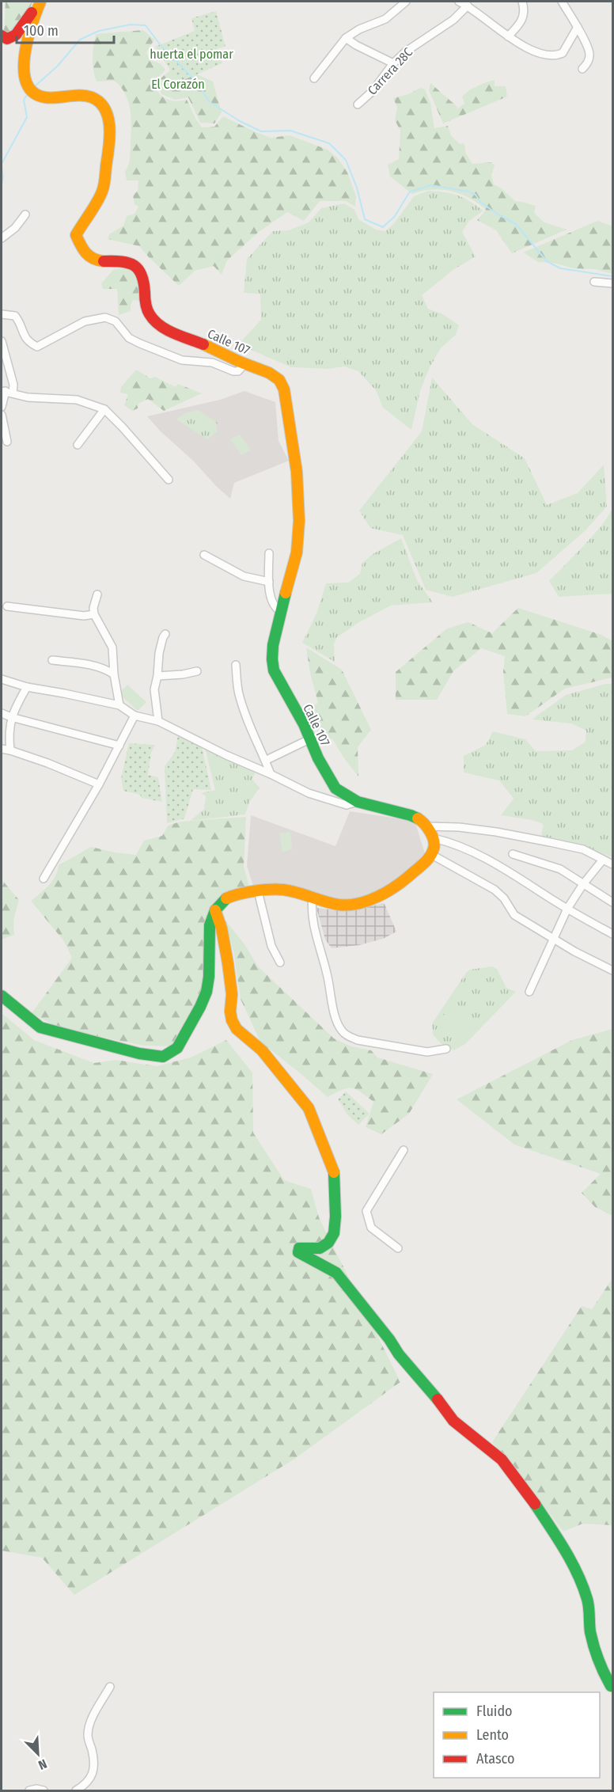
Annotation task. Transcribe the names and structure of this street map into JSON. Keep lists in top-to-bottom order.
{
  "streets": {
    "street": ["Carrera 28C", "Calle 107"]
  },
  "parks": ["huerta el pomar", "El Corazón"],
  "legend": ["Fluido", "Lento", "Atasco"],
  "scale_bar": "100 m",
  "north": "bottom right"
}
